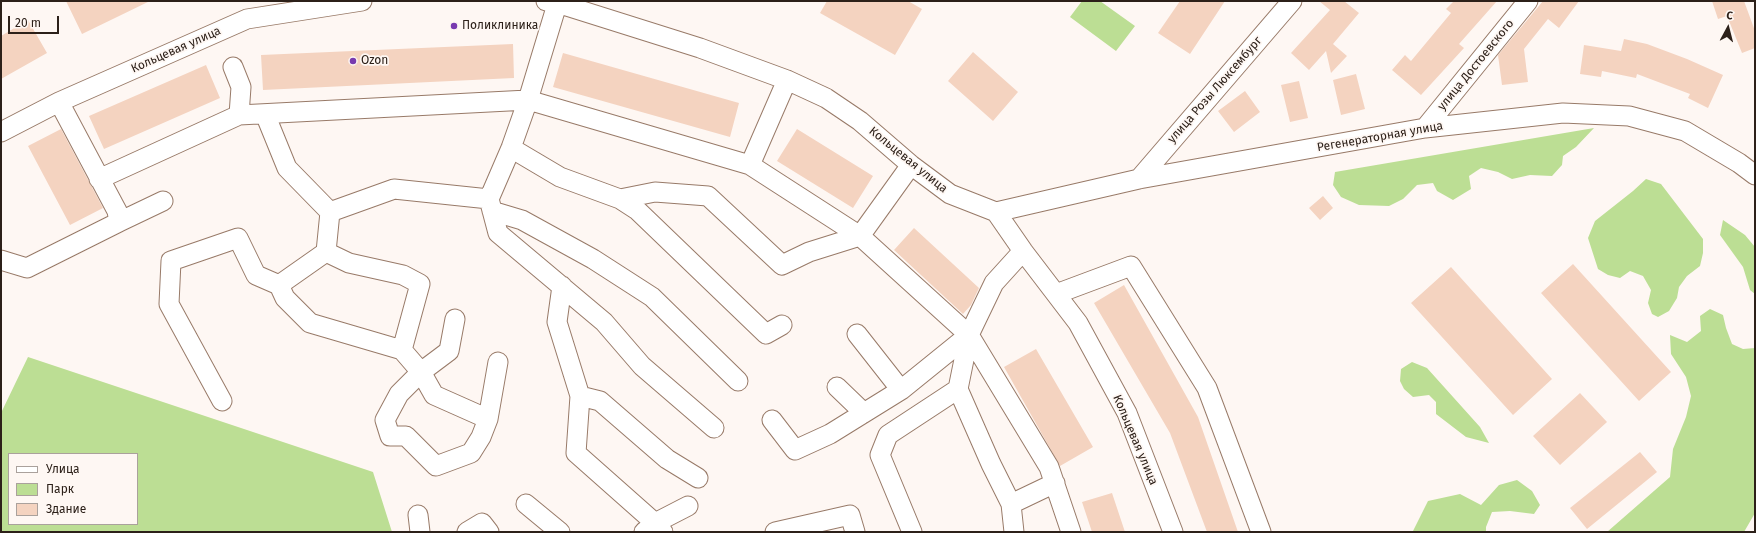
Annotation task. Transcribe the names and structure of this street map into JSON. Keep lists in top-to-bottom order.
{
  "streets": {
    "street": [
      "Кольцевая улица",
      "улица Достоевского",
      "улица Розы Люксембург",
      "Регенераторная улица"
    ]
  },
  "crossings": [
    ["Кольцевая улица", "Регенераторная улица"],
    ["улица Достоевского", "Регенераторная улица"],
    ["улица Розы Люксембург", "Регенераторная улица"]
  ],
  "places": ["Поликлиника", "Ozon"],
  "legend": ["Улица", "Парк", "Здание"],
  "scale_bar": "20 m",
  "north": "top"
}
